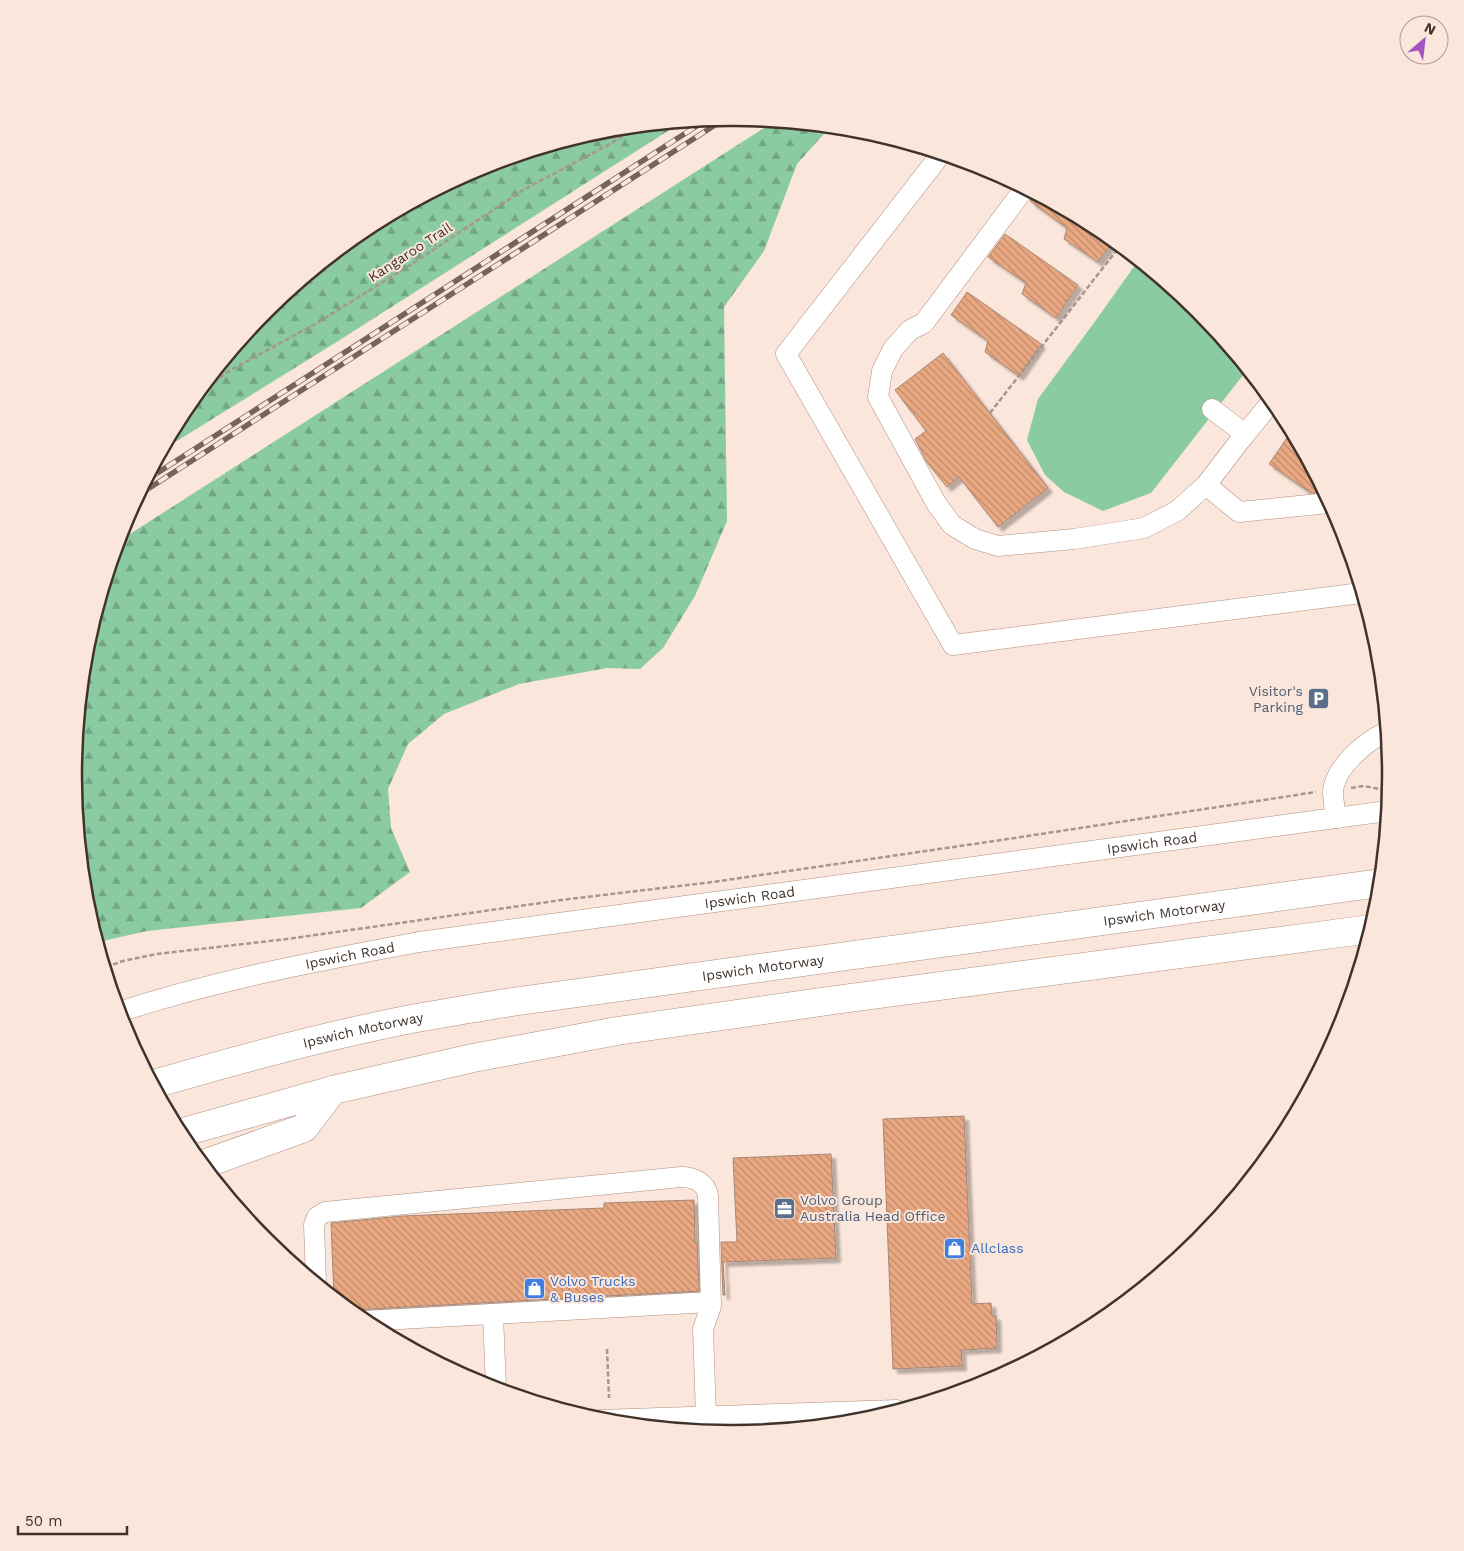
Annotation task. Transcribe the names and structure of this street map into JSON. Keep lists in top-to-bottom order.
{
  "streets": {
    "highway": ["Ipswich Motorway"],
    "street": ["Ipswich Road"],
    "path": ["Kangaroo Trail"]
  },
  "places": {
    "parking": ["Visitor's Parking"],
    "office": ["Volvo Group Australia Head Office"],
    "shop": ["Allclass", "Volvo Trucks & Buses"]
  },
  "scale_bar": "50 m",
  "north": "top right"
}
